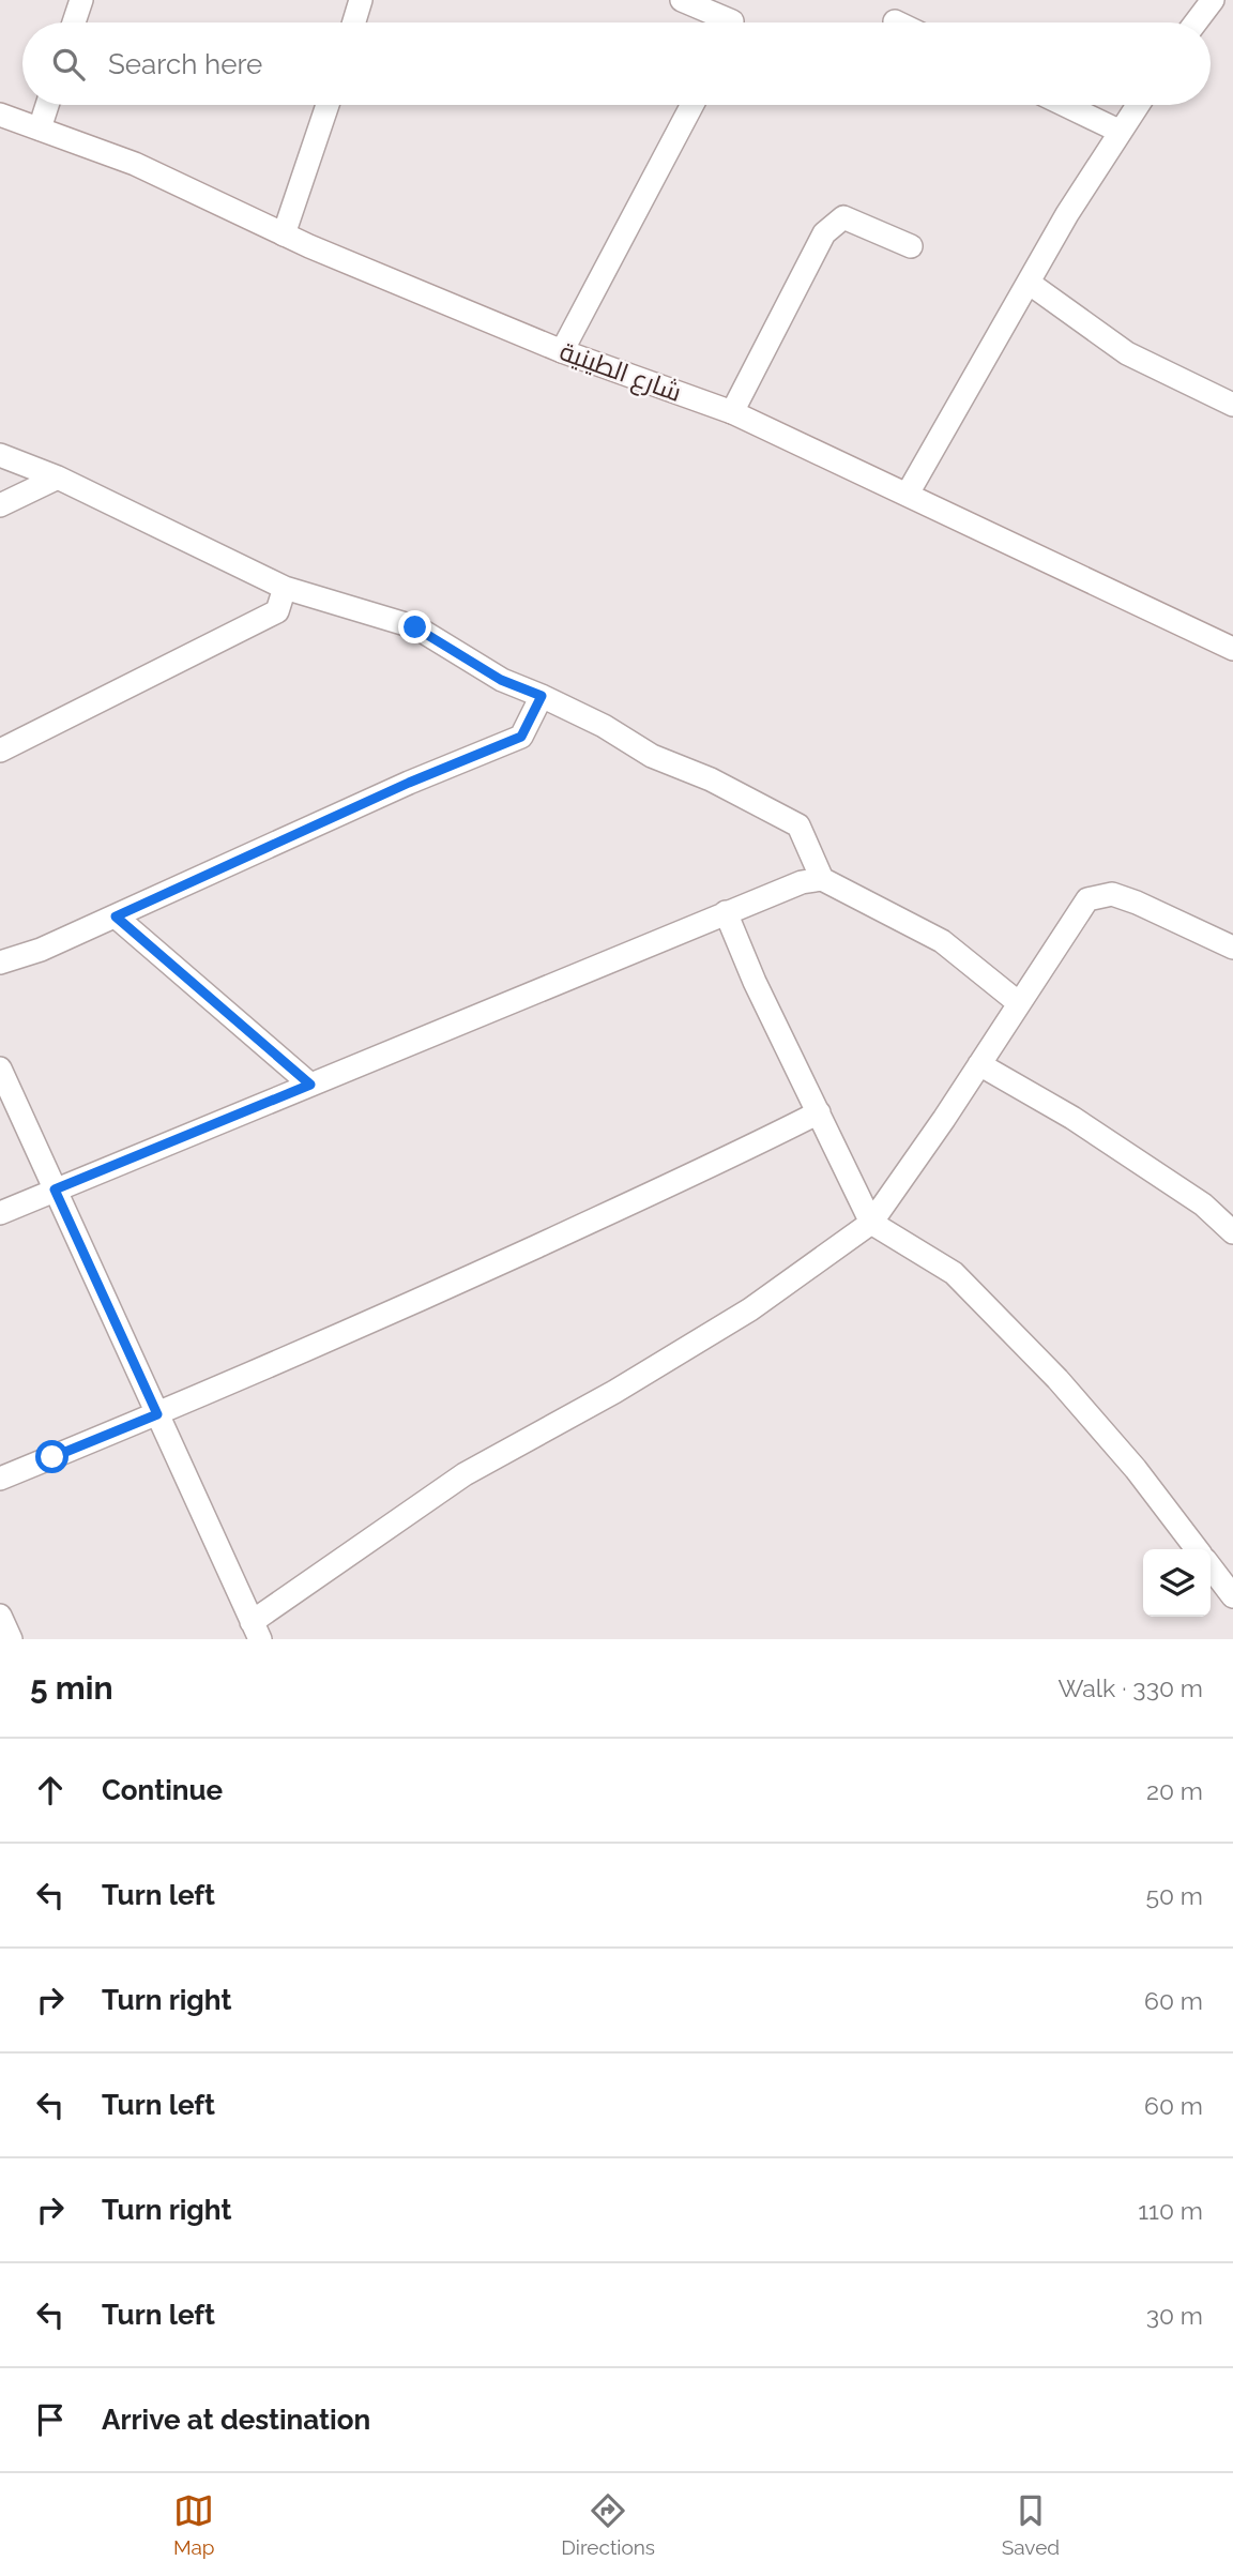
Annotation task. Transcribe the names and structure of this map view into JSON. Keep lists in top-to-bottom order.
{
  "streets": {
    "street": ["شارع الطينية"]
  },
  "page": {
    "search": "Search here",
    "heading": ["5 min", "Walk · 330 m"],
    "list": [
      ["Continue", "20 m"],
      ["Turn left", "50 m"],
      ["Turn right", "60 m"],
      ["Turn left", "60 m"],
      ["Turn right", "110 m"],
      ["Turn left", "30 m"],
      "Arrive at destination"
    ],
    "nav": ["Map", "Directions", "Saved"]
  }
}
